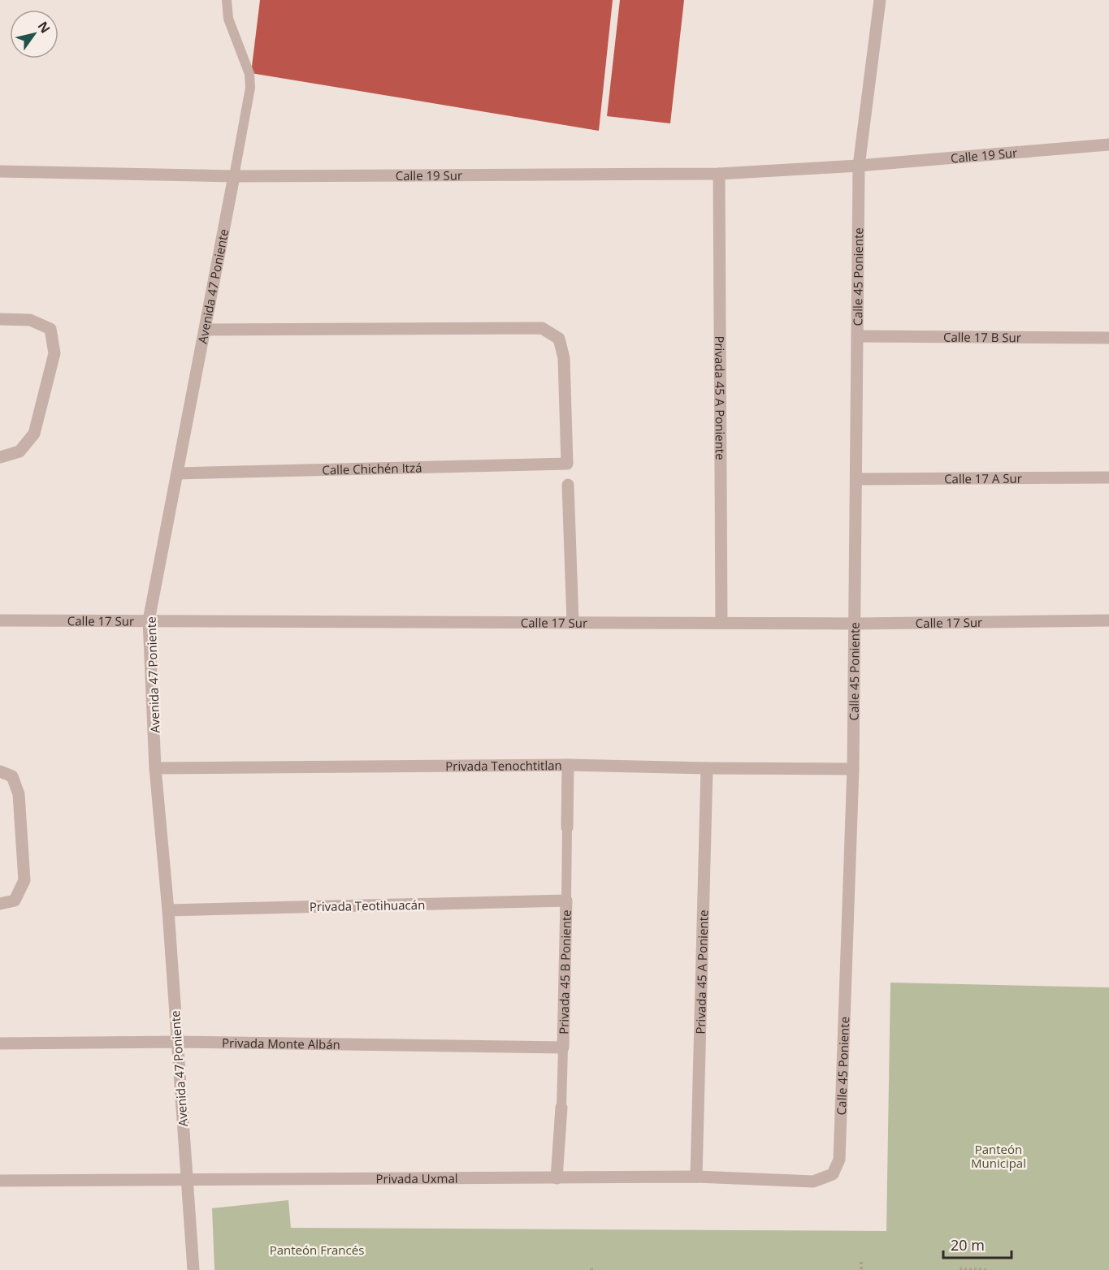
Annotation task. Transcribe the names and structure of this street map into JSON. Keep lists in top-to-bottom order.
{
  "streets": {
    "street": [
      "Calle 19 Sur",
      "Calle 45 Poniente",
      "Avenida 47 Poniente",
      "Calle 17 B Sur",
      "Privada 45 A Poniente",
      "Calle Chichén Itzá",
      "Calle 17 A Sur",
      "Calle 17 Sur",
      "Privada Tenochtitlan",
      "Privada Teotihuacán",
      "Privada 45 B Poniente",
      "Privada Monte Albán",
      "Privada Uxmal"
    ]
  },
  "crossings": [
    ["Calle 19 Sur", "Calle 45 Poniente"],
    ["Calle 19 Sur", "Avenida 47 Poniente"],
    ["Calle 19 Sur", "Privada 45 A Poniente"],
    ["Calle 45 Poniente", "Calle 17 B Sur"],
    ["Calle 45 Poniente", "Calle 17 A Sur"],
    ["Calle 45 Poniente", "Calle 17 Sur"],
    ["Calle 45 Poniente", "Privada Tenochtitlan"],
    ["Calle 45 Poniente", "Privada Uxmal"],
    ["Avenida 47 Poniente", "Calle Chichén Itzá"],
    ["Avenida 47 Poniente", "Calle 17 Sur"],
    ["Avenida 47 Poniente", "Privada Tenochtitlan"],
    ["Avenida 47 Poniente", "Privada Teotihuacán"],
    ["Avenida 47 Poniente", "Privada Monte Albán"],
    ["Avenida 47 Poniente", "Privada Uxmal"],
    ["Privada 45 A Poniente", "Calle 17 Sur"],
    ["Privada 45 A Poniente", "Privada Tenochtitlan"],
    ["Privada 45 A Poniente", "Privada Uxmal"],
    ["Privada Tenochtitlan", "Privada 45 B Poniente"],
    ["Privada Teotihuacán", "Privada 45 B Poniente"],
    ["Privada 45 B Poniente", "Privada Monte Albán"],
    ["Privada 45 B Poniente", "Privada Uxmal"]
  ],
  "parks": ["Panteón Municipal", "Panteón Francés"],
  "scale_bar": "20 m",
  "north": "top right"
}
